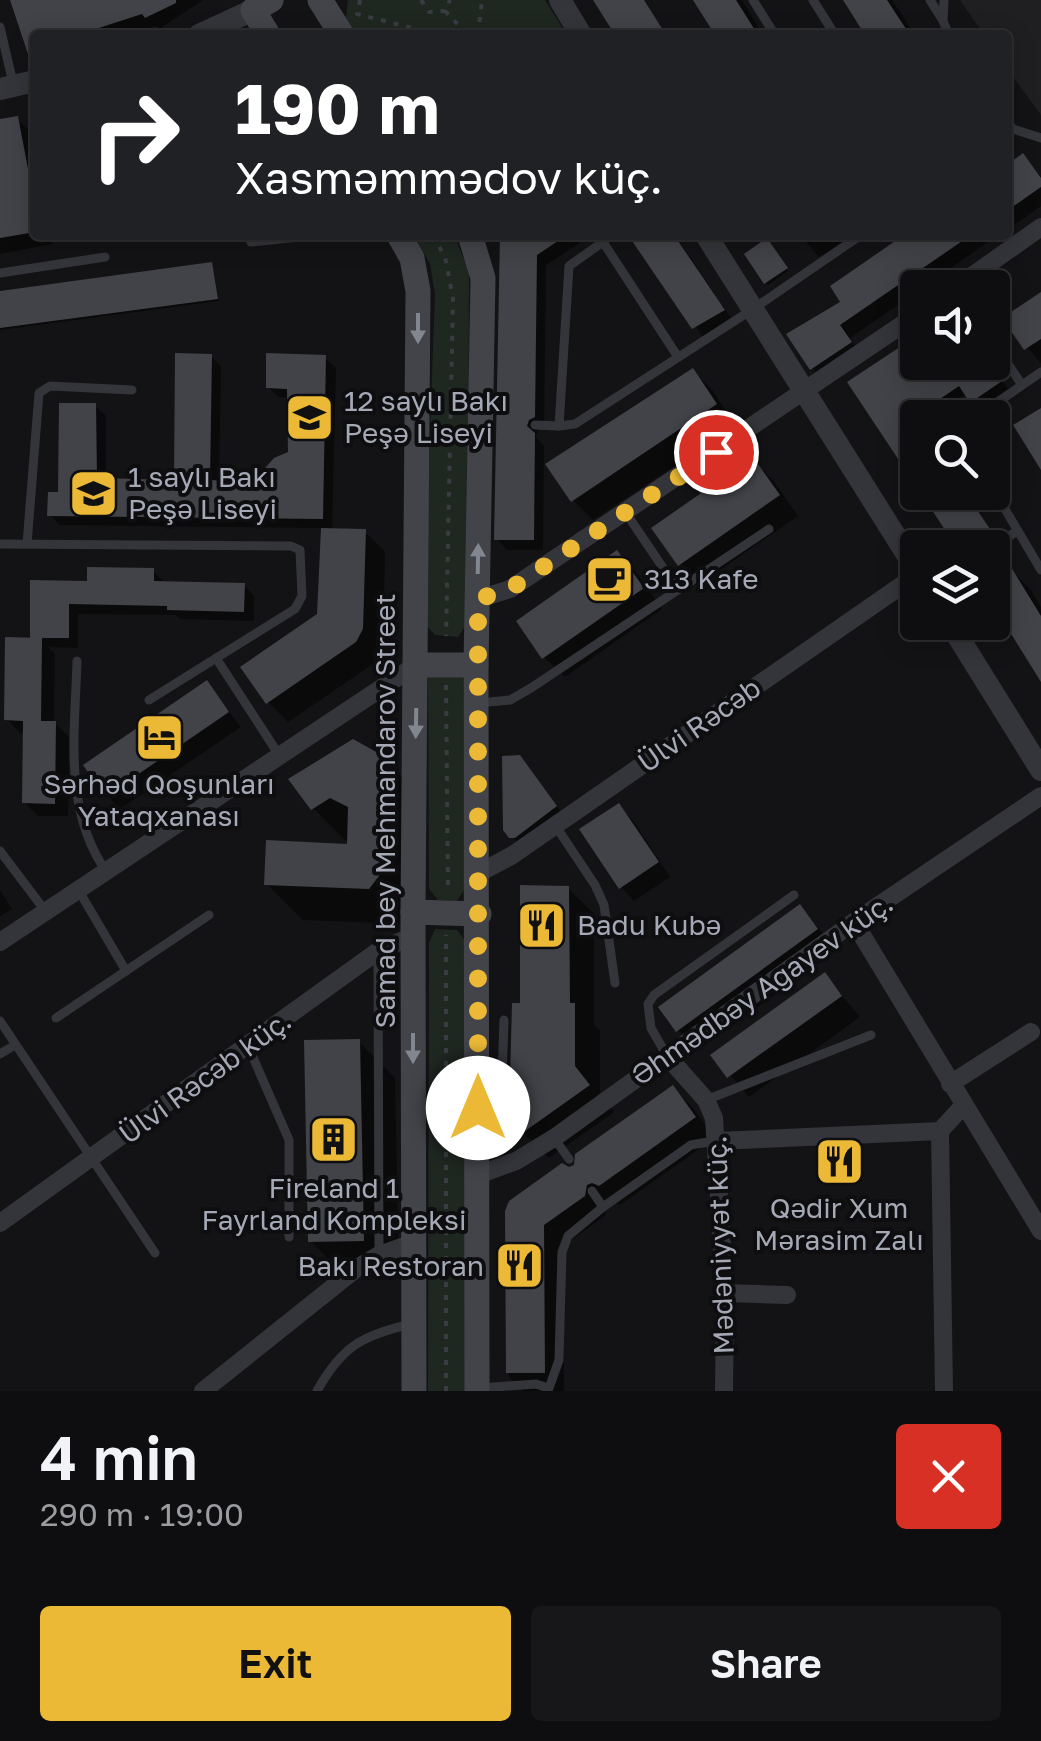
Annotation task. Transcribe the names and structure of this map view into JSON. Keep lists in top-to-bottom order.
{
  "streets": {
    "main road": ["Samad bey Mehmandarov Street"],
    "street": [
      "Ülvi Rəcəb",
      "Əhmədbəy Ağayev küç.",
      "Ülvi Rəcəb küç.",
      "Mədəniyyət küç."
    ]
  },
  "crossings": [
    ["Samad bey Mehmandarov Street", "Ülvi Rəcəb küç."],
    ["Əhmədbəy Ağayev küç.", "Mədəniyyət küç."]
  ],
  "places": {
    "school or university": ["12 saylı Bakı Peşə Liseyi", "1 saylı Bakı Peşə Liseyi"],
    "cafe": ["313 Kafe"],
    "hotel": ["Sərhəd Qoşunları Yataqxanası"],
    "restaurant": ["Badu Kubə", "Qədir Xum Mərasim Zalı", "Bakı Restoran"],
    "building": ["Fireland 1 Fayrland Kompleksi"]
  },
  "page": {
    "turn": ["190 m", "Xasməmmədov küç."],
    "heading": ["4 min", "290 m · 19:00"],
    "buttons": ["Exit", "Share"]
  }
}
